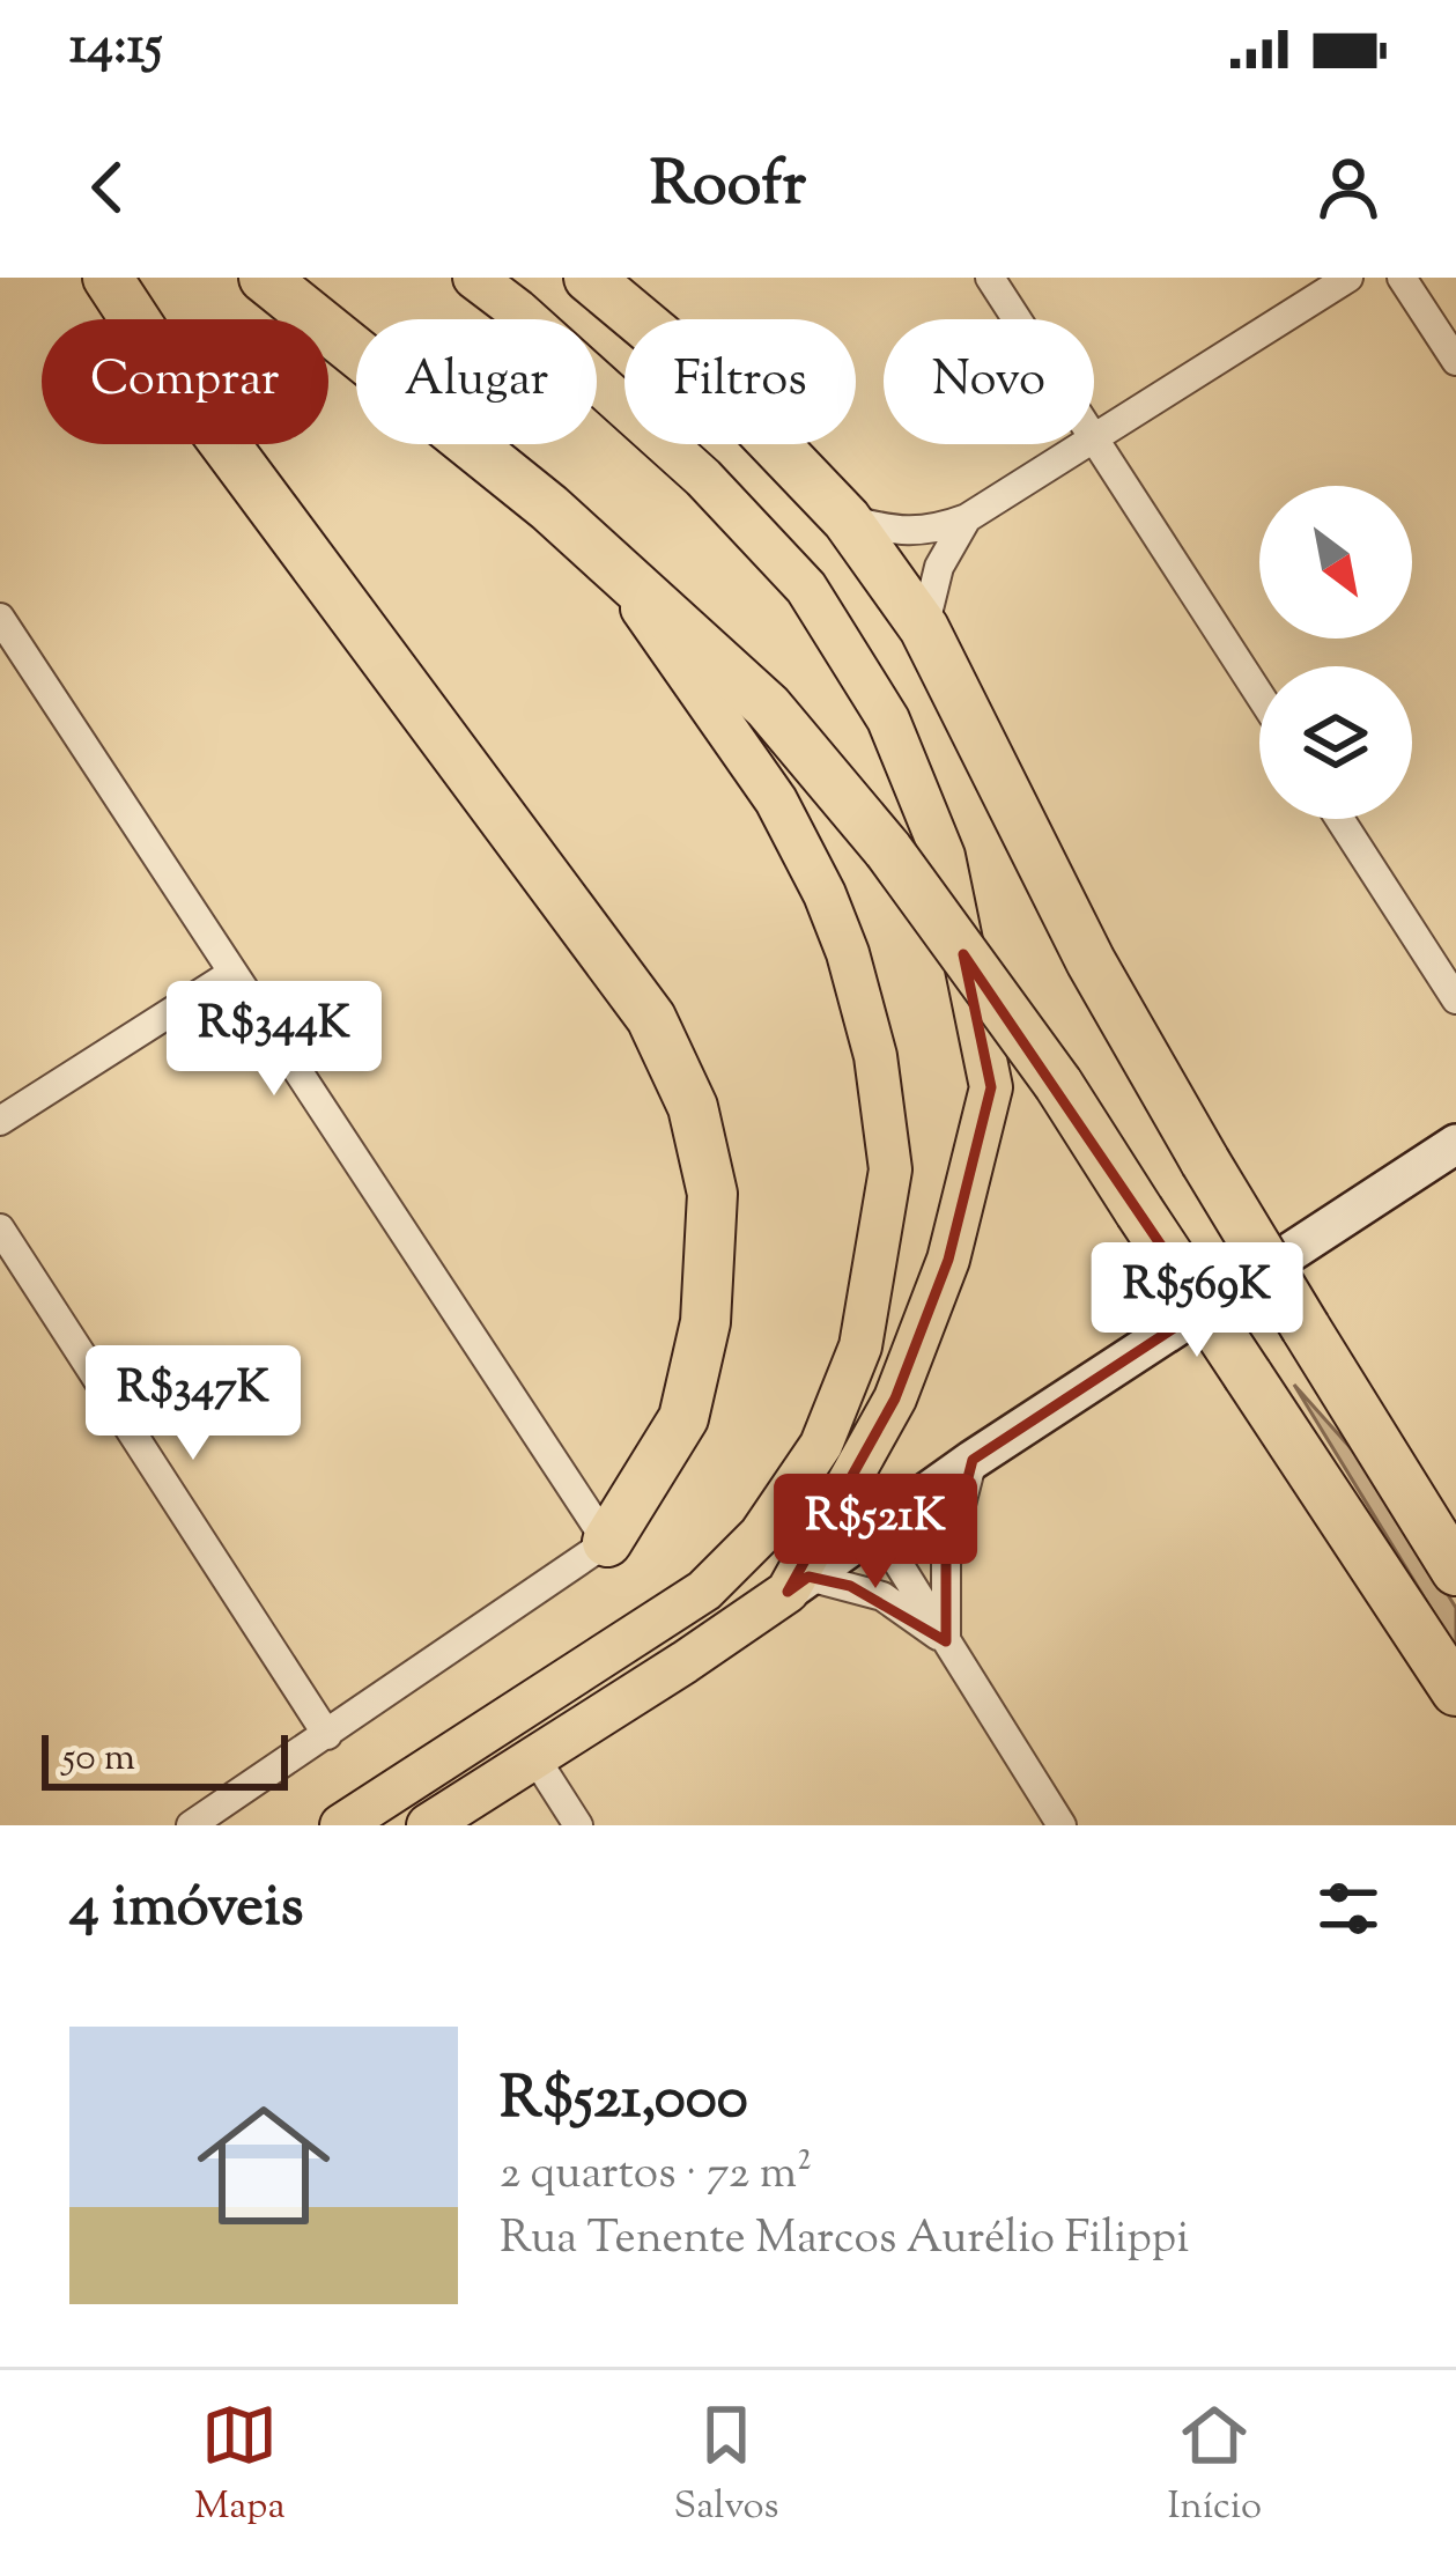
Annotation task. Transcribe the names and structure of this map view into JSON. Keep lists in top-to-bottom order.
{
  "scale_bar": "50 m",
  "north": "bottom right",
  "page": {
    "status": "14:15",
    "header": "Roofr",
    "chip": [
      "Comprar",
      "Alugar",
      "Filtros",
      "Novo"
    ],
    "price": [
      "R$344K",
      "R$569K",
      "R$347K",
      "R$521K"
    ],
    "scale": "50 m",
    "heading": "4 imóveis",
    "list": [
      {
        "name": "R$521,000",
        "note": "2 quartos · 72 m² · Rua Tenente Marcos Aurélio Filippi"
      }
    ],
    "tabs": ["Mapa", "Salvos", "Início"]
  }
}
